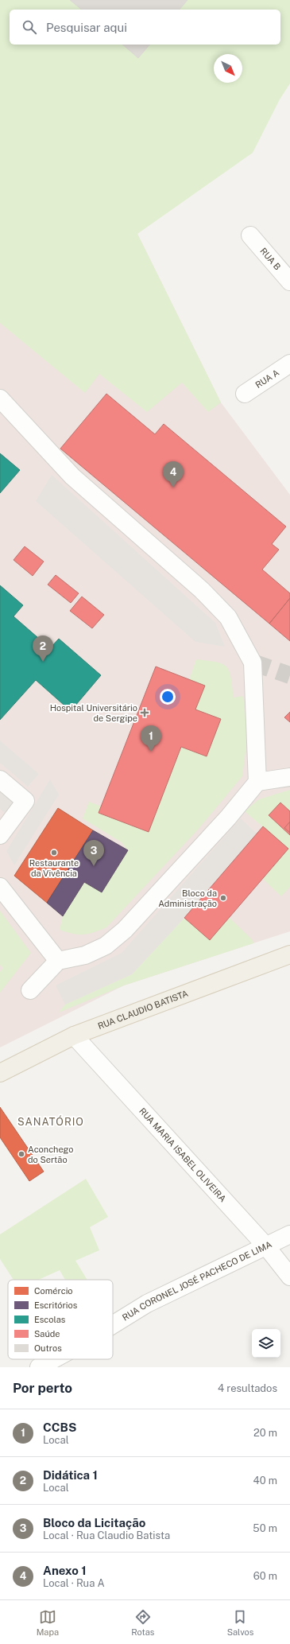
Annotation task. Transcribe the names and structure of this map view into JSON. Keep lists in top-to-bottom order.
{
  "streets": {
    "main road": ["RUA CLAUDIO BATISTA"],
    "street": [
      "RUA B",
      "RUA A",
      "RUA MARIA ISABEL OLIVEIRA",
      "RUA CORONEL JOSÉ PACHECO DE LIMA"
    ]
  },
  "crossings": [
    ["RUA CLAUDIO BATISTA", "RUA MARIA ISABEL OLIVEIRA"],
    ["RUA MARIA ISABEL OLIVEIRA", "RUA CORONEL JOSÉ PACHECO DE LIMA"]
  ],
  "districts": ["SANATÓRIO"],
  "places": {
    "health": ["Hospital Universitário de Sergipe"],
    "other": ["Restaurante da Vivência", "Bloco da Administração", "Aconchego do Sertão"]
  },
  "legend": [
    "Comércio",
    "Escritórios",
    "Escolas",
    "Saúde",
    "Outros"
  ],
  "north": "bottom right",
  "page": {
    "search": "Pesquisar aqui",
    "pins": [
      "4",
      "2",
      "1",
      "3"
    ],
    "heading": ["Por perto", "4 resultados"],
    "list": [
      {
        "mark": "1",
        "name": "CCBS",
        "note": "Local",
        "value": "20 m"
      },
      {
        "mark": "2",
        "name": "Didática 1",
        "note": "Local",
        "value": "40 m"
      },
      {
        "mark": "3",
        "name": "Bloco da Licitação",
        "note": "Local · Rua Claudio Batista",
        "value": "50 m"
      },
      {
        "mark": "4",
        "name": "Anexo 1",
        "note": "Local · Rua A",
        "value": "60 m"
      }
    ],
    "nav": ["Mapa", "Rotas", "Salvos"]
  }
}
